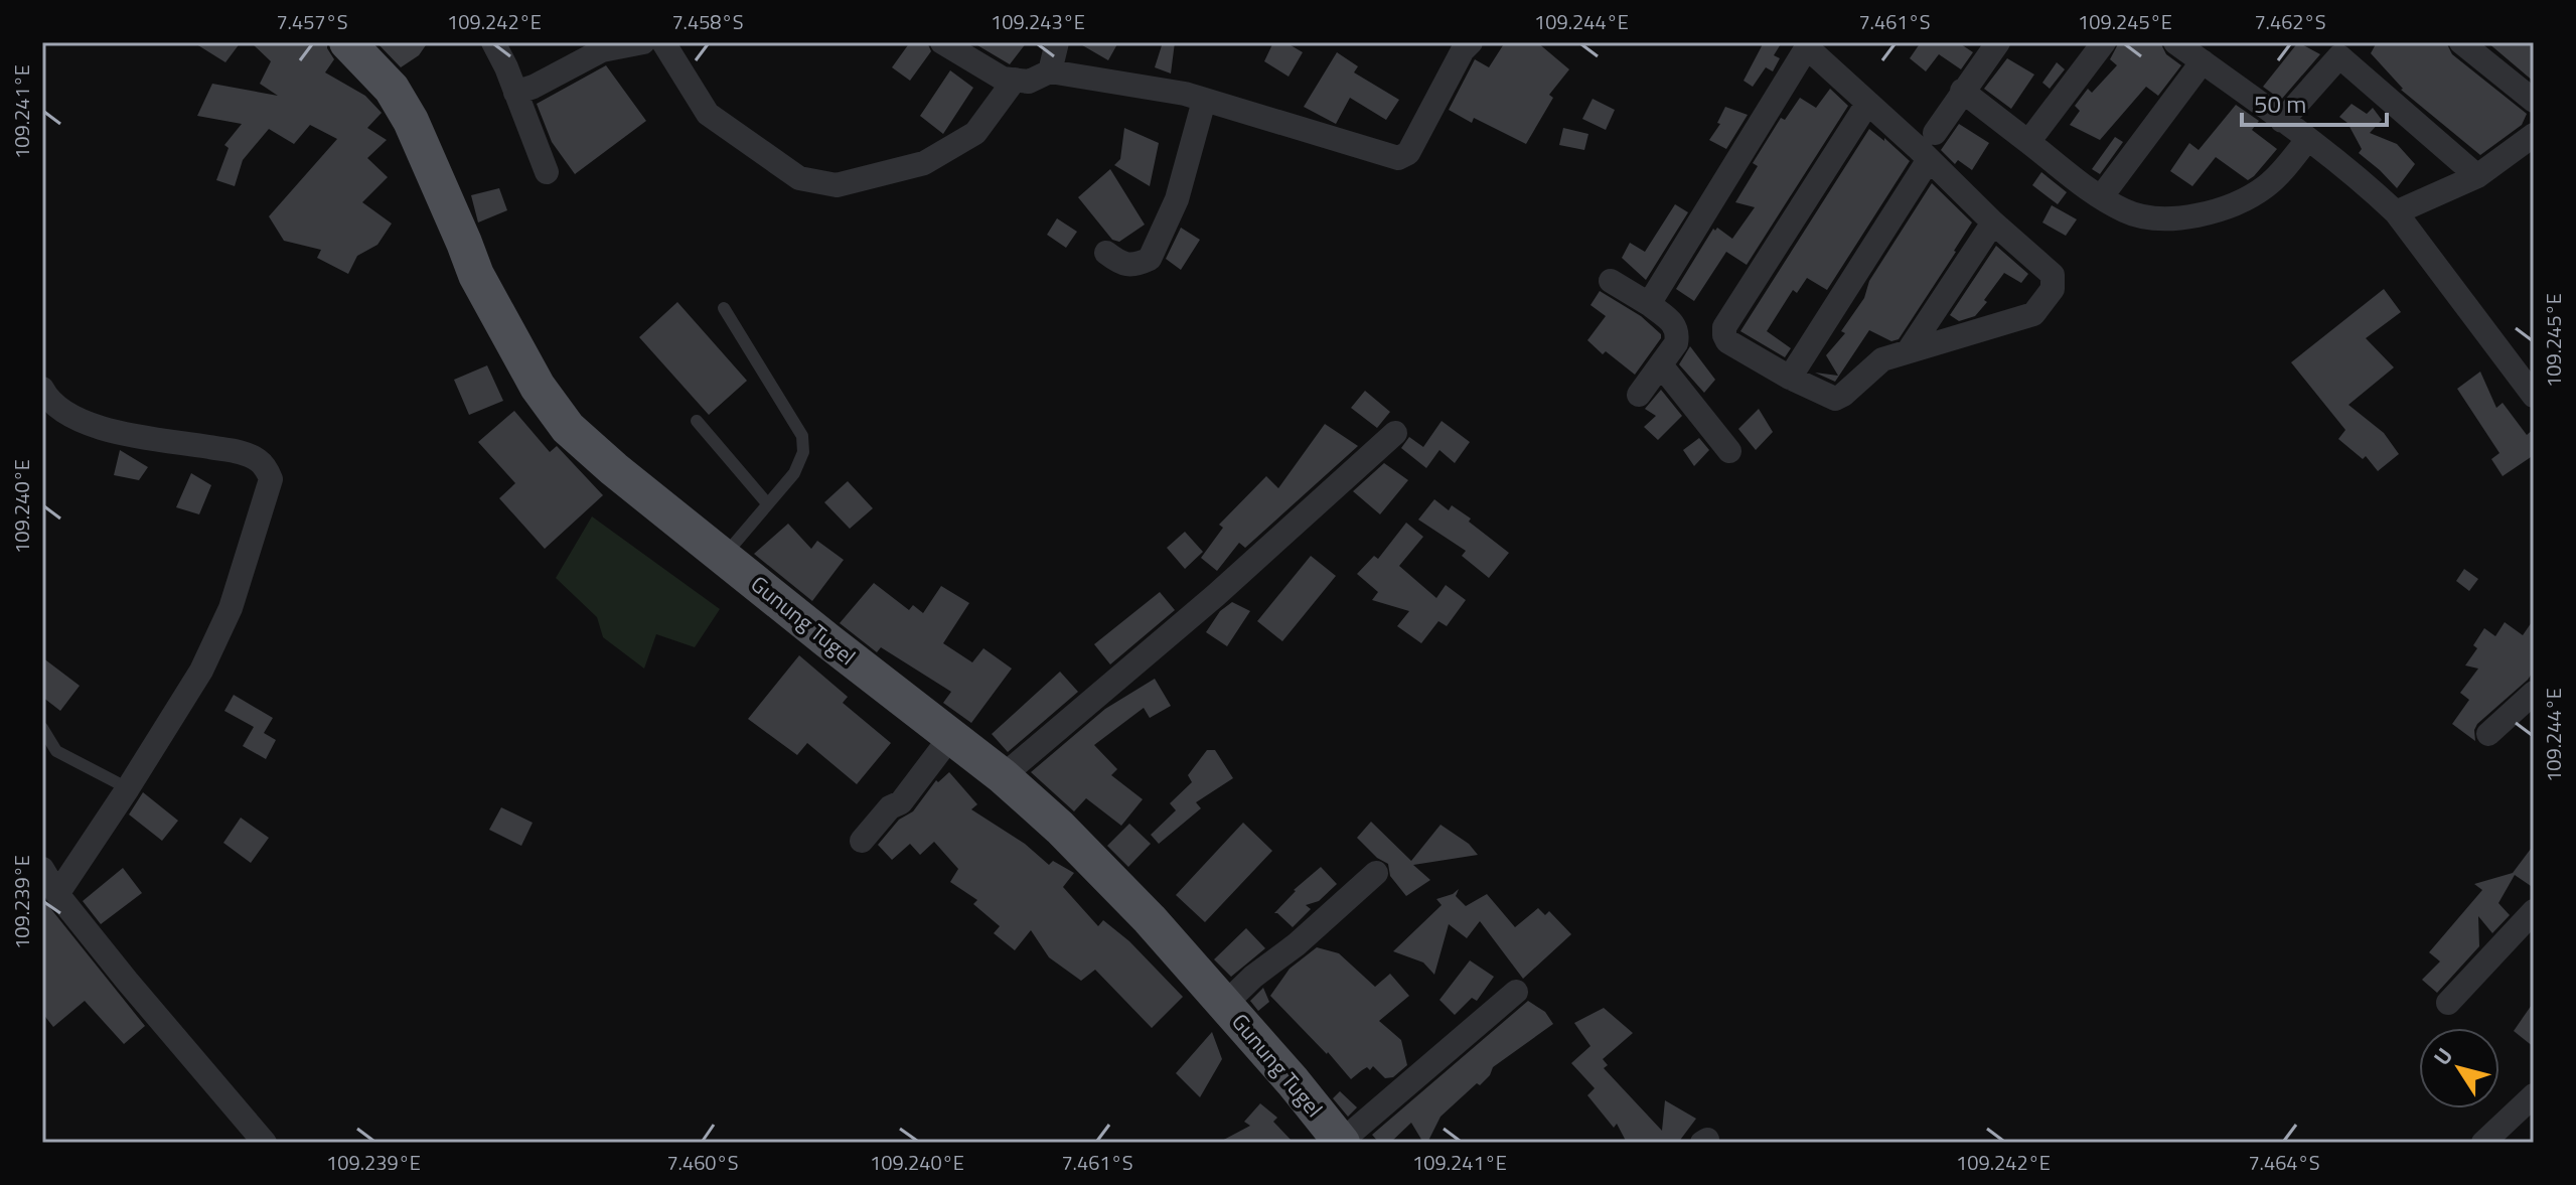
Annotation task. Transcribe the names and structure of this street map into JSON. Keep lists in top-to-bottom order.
{
  "streets": {
    "main road": ["Gunung Tugel"]
  },
  "scale_bar": "50 m",
  "north": "top left",
  "coordinates": [
    "7.457°S",
    "109.242°E",
    "7.458°S",
    "109.243°E",
    "109.244°E",
    "7.461°S",
    "109.245°E",
    "7.462°S",
    "109.241°E",
    "109.240°E",
    "109.239°E",
    "7.460°S",
    "7.464°S"
  ]
}
